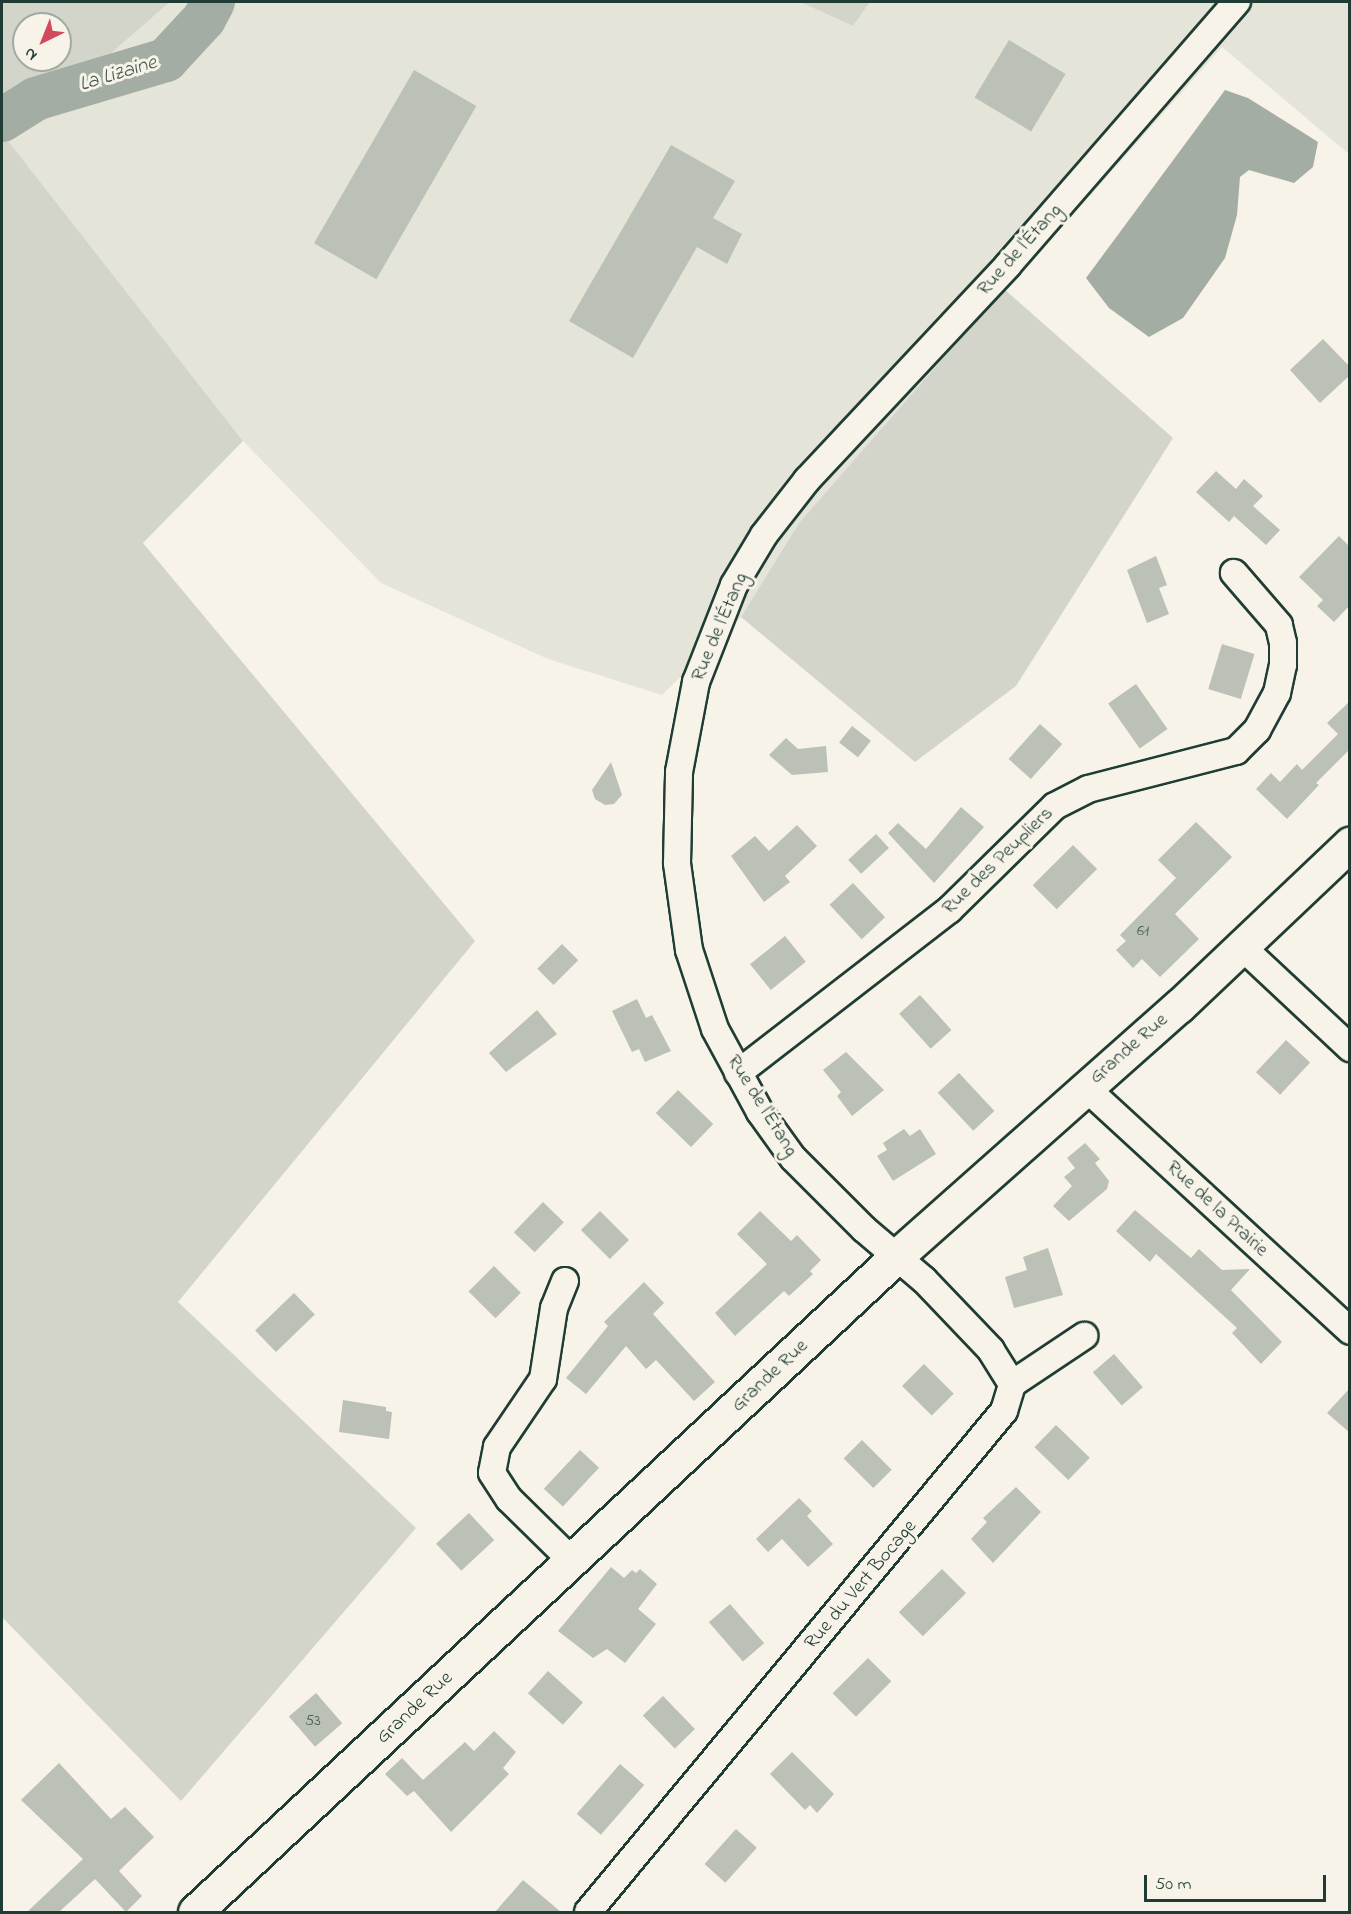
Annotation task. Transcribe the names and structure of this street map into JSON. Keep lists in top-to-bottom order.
{
  "streets": {
    "street": [
      "Rue de l'Étang",
      "Rue des Peupliers",
      "Grande Rue",
      "Rue de la Prairie",
      "Rue du Vert Bocage"
    ]
  },
  "crossings": [
    ["Rue de l'Étang", "Rue des Peupliers"],
    ["Rue de l'Étang", "Grande Rue"],
    ["Grande Rue", "Rue de la Prairie"]
  ],
  "water": ["La Lizaine"],
  "house_numbers": ["61", "53"],
  "scale_bar": "50 m",
  "north": "bottom left"
}
